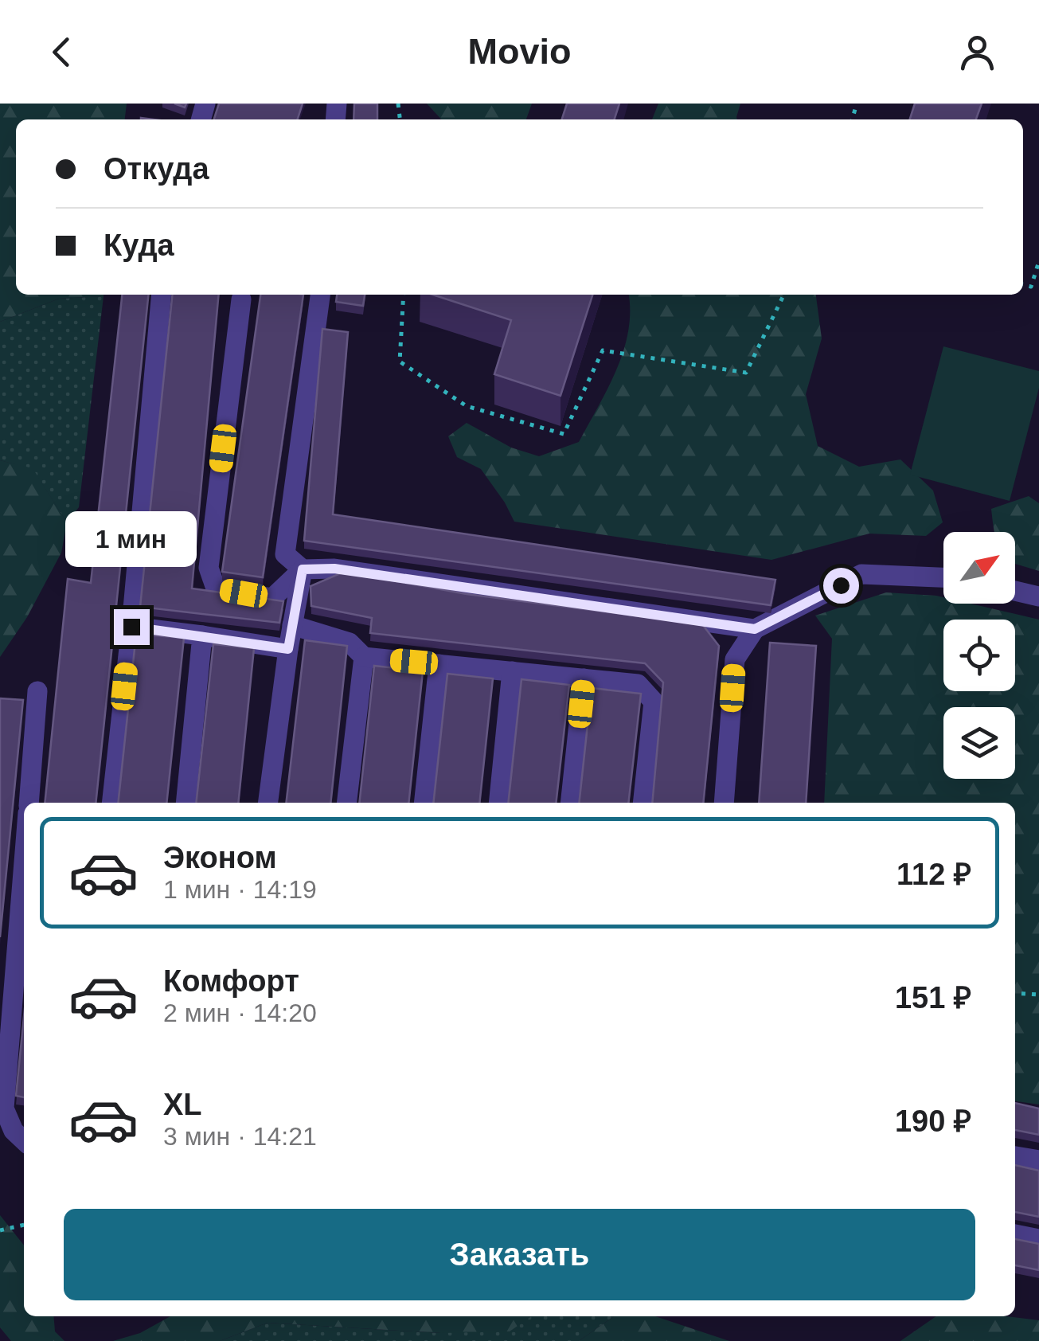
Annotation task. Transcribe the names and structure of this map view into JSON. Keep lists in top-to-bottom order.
{
  "north": "top right",
  "page": {
    "header": "Movio",
    "banner": ["Откуда", "Куда"],
    "bubble": "1 мин",
    "list": [
      {
        "name": "Эконом",
        "note": "1 мин · 14:19",
        "value": "112 ₽"
      },
      {
        "name": "Комфорт",
        "note": "2 мин · 14:20",
        "value": "151 ₽"
      },
      {
        "name": "XL",
        "note": "3 мин · 14:21",
        "value": "190 ₽"
      }
    ],
    "buttons": "Заказать"
  }
}
